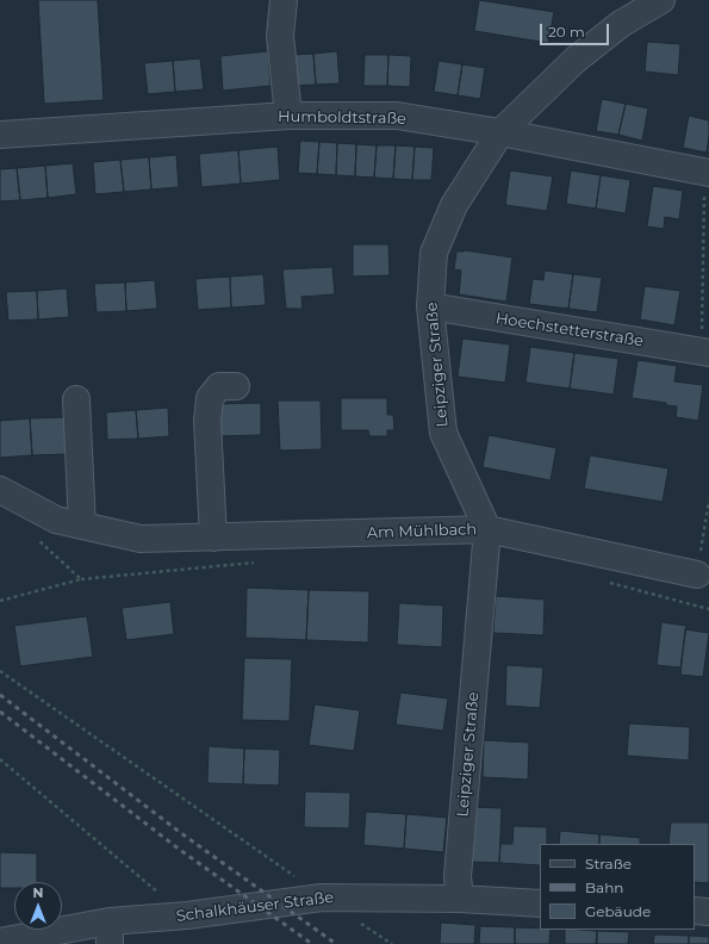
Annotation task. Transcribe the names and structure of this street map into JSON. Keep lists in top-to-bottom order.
{
  "streets": {
    "street": [
      "Humboldtstraße",
      "Hoechstetterstraße",
      "Leipziger Straße",
      "Am Mühlbach",
      "Schalkhäuser Straße"
    ]
  },
  "crossings": [
    ["Humboldtstraße", "Leipziger Straße"],
    ["Hoechstetterstraße", "Leipziger Straße"],
    ["Leipziger Straße", "Am Mühlbach"],
    ["Leipziger Straße", "Schalkhäuser Straße"]
  ],
  "legend": ["Straße", "Bahn", "Gebäude"],
  "scale_bar": "20 m",
  "north": "top"
}
